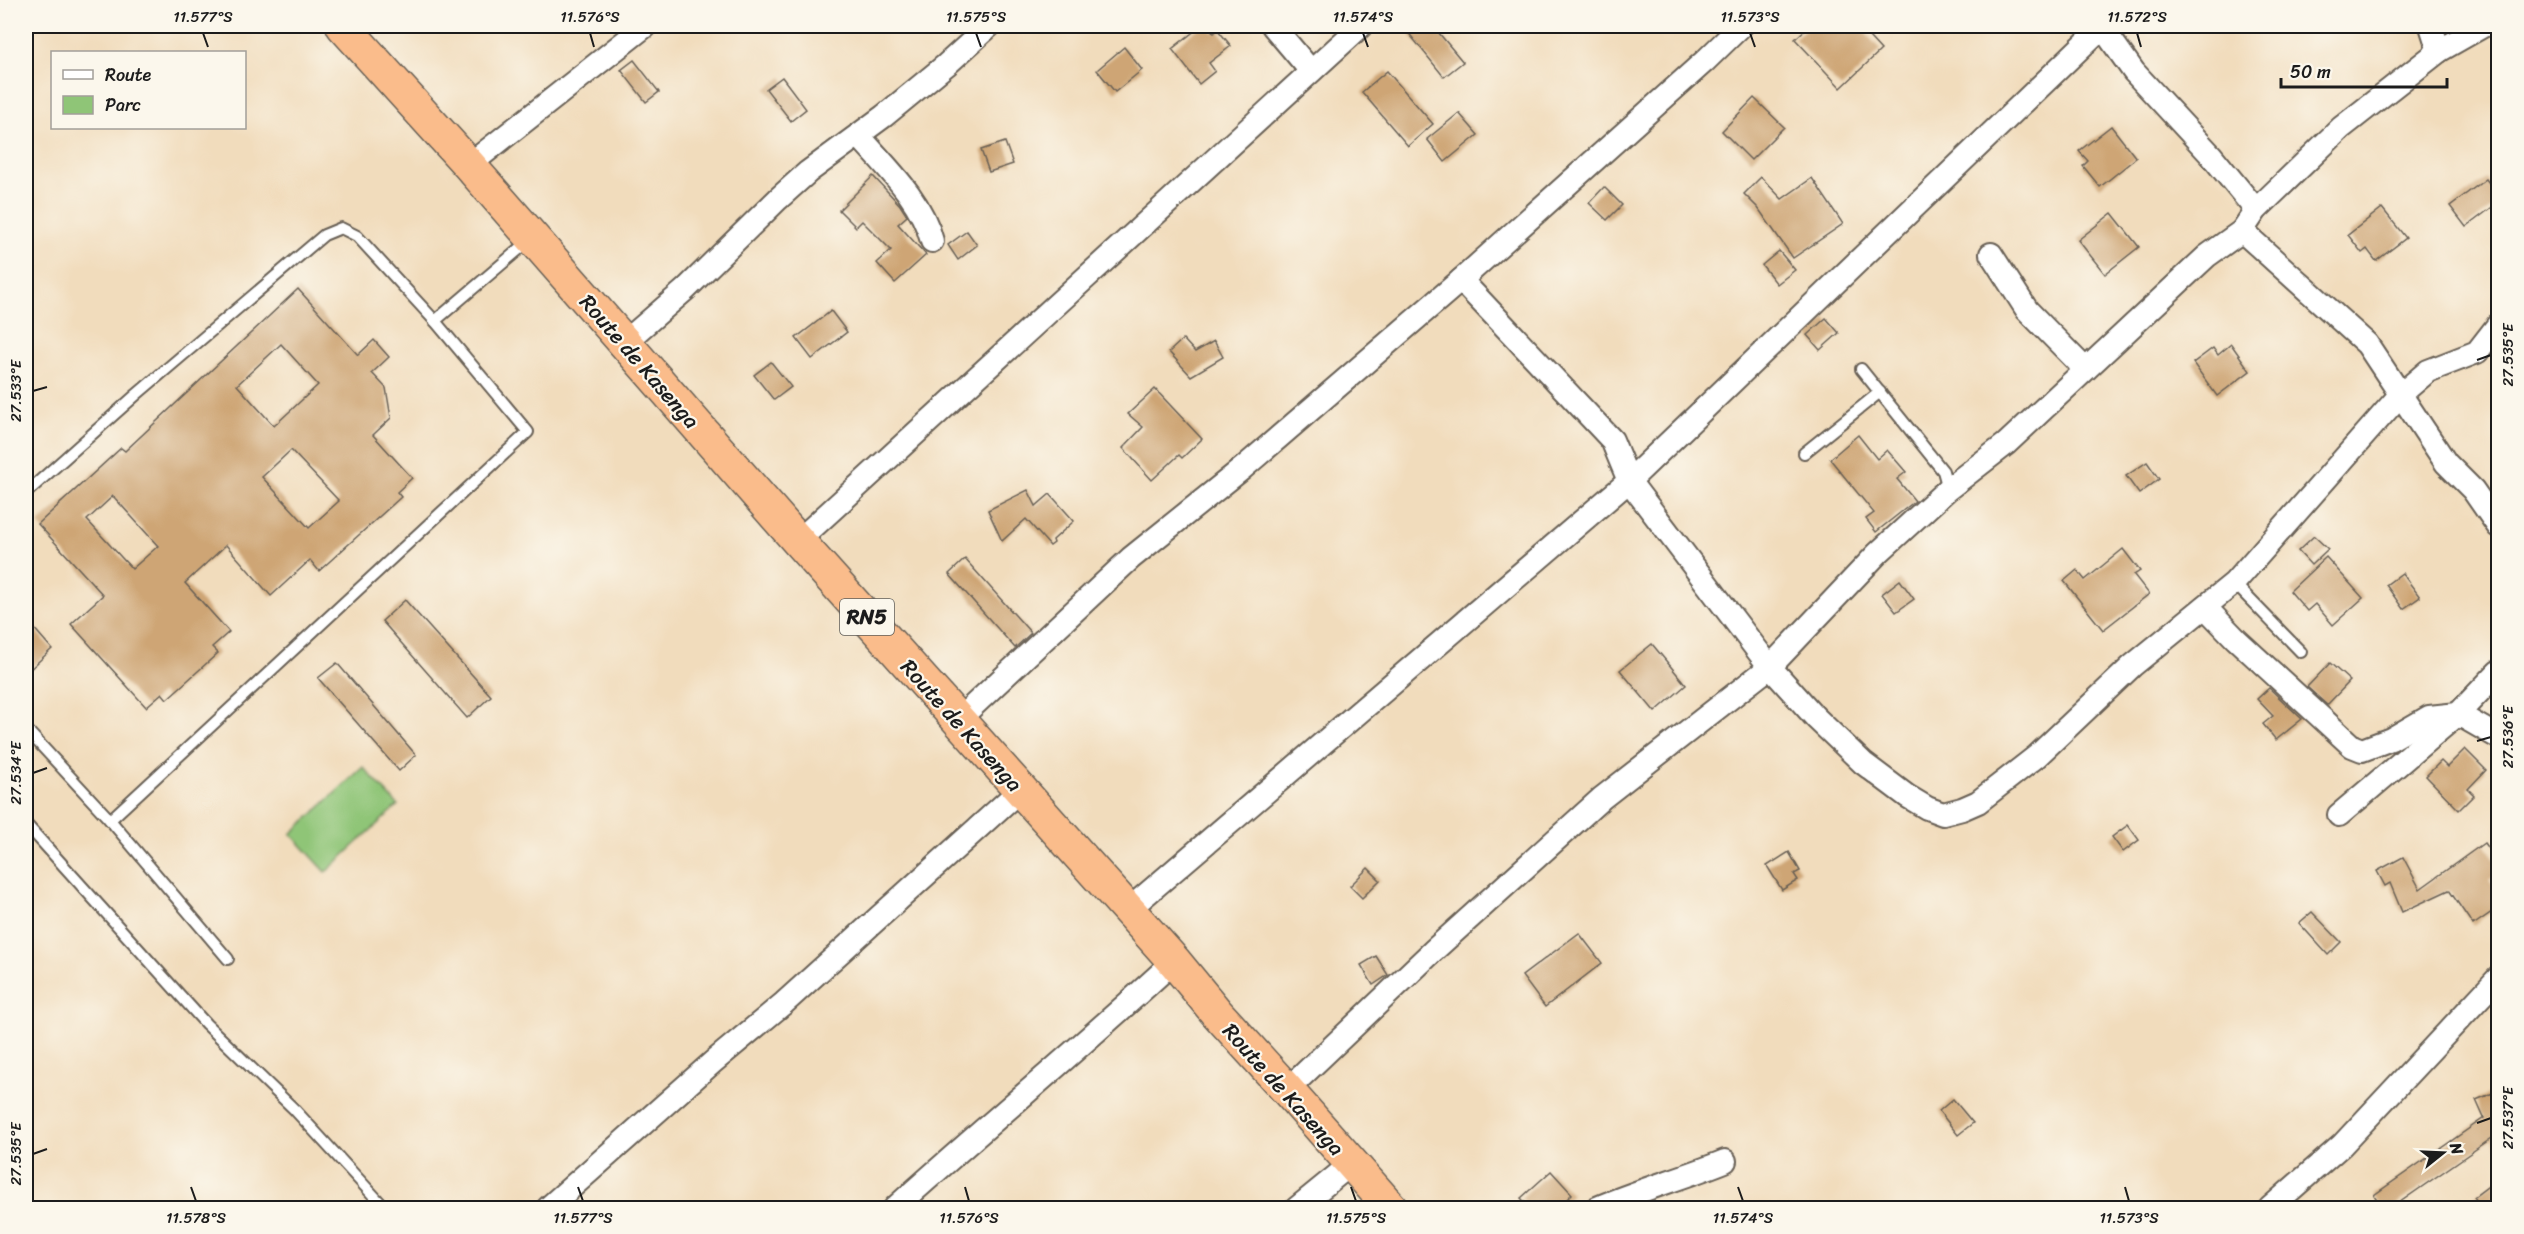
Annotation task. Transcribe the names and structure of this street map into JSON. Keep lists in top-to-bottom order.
{
  "streets": {
    "highway": ["Route de Kasenga", "RN5"]
  },
  "legend": ["Route", "Parc"],
  "scale_bar": "50 m",
  "north": "right",
  "coordinates": [
    "11.577°S",
    "11.576°S",
    "11.575°S",
    "11.574°S",
    "11.573°S",
    "11.572°S",
    "27.535°E",
    "27.533°E",
    "27.536°E",
    "27.534°E",
    "27.537°E",
    "11.578°S"
  ]
}
